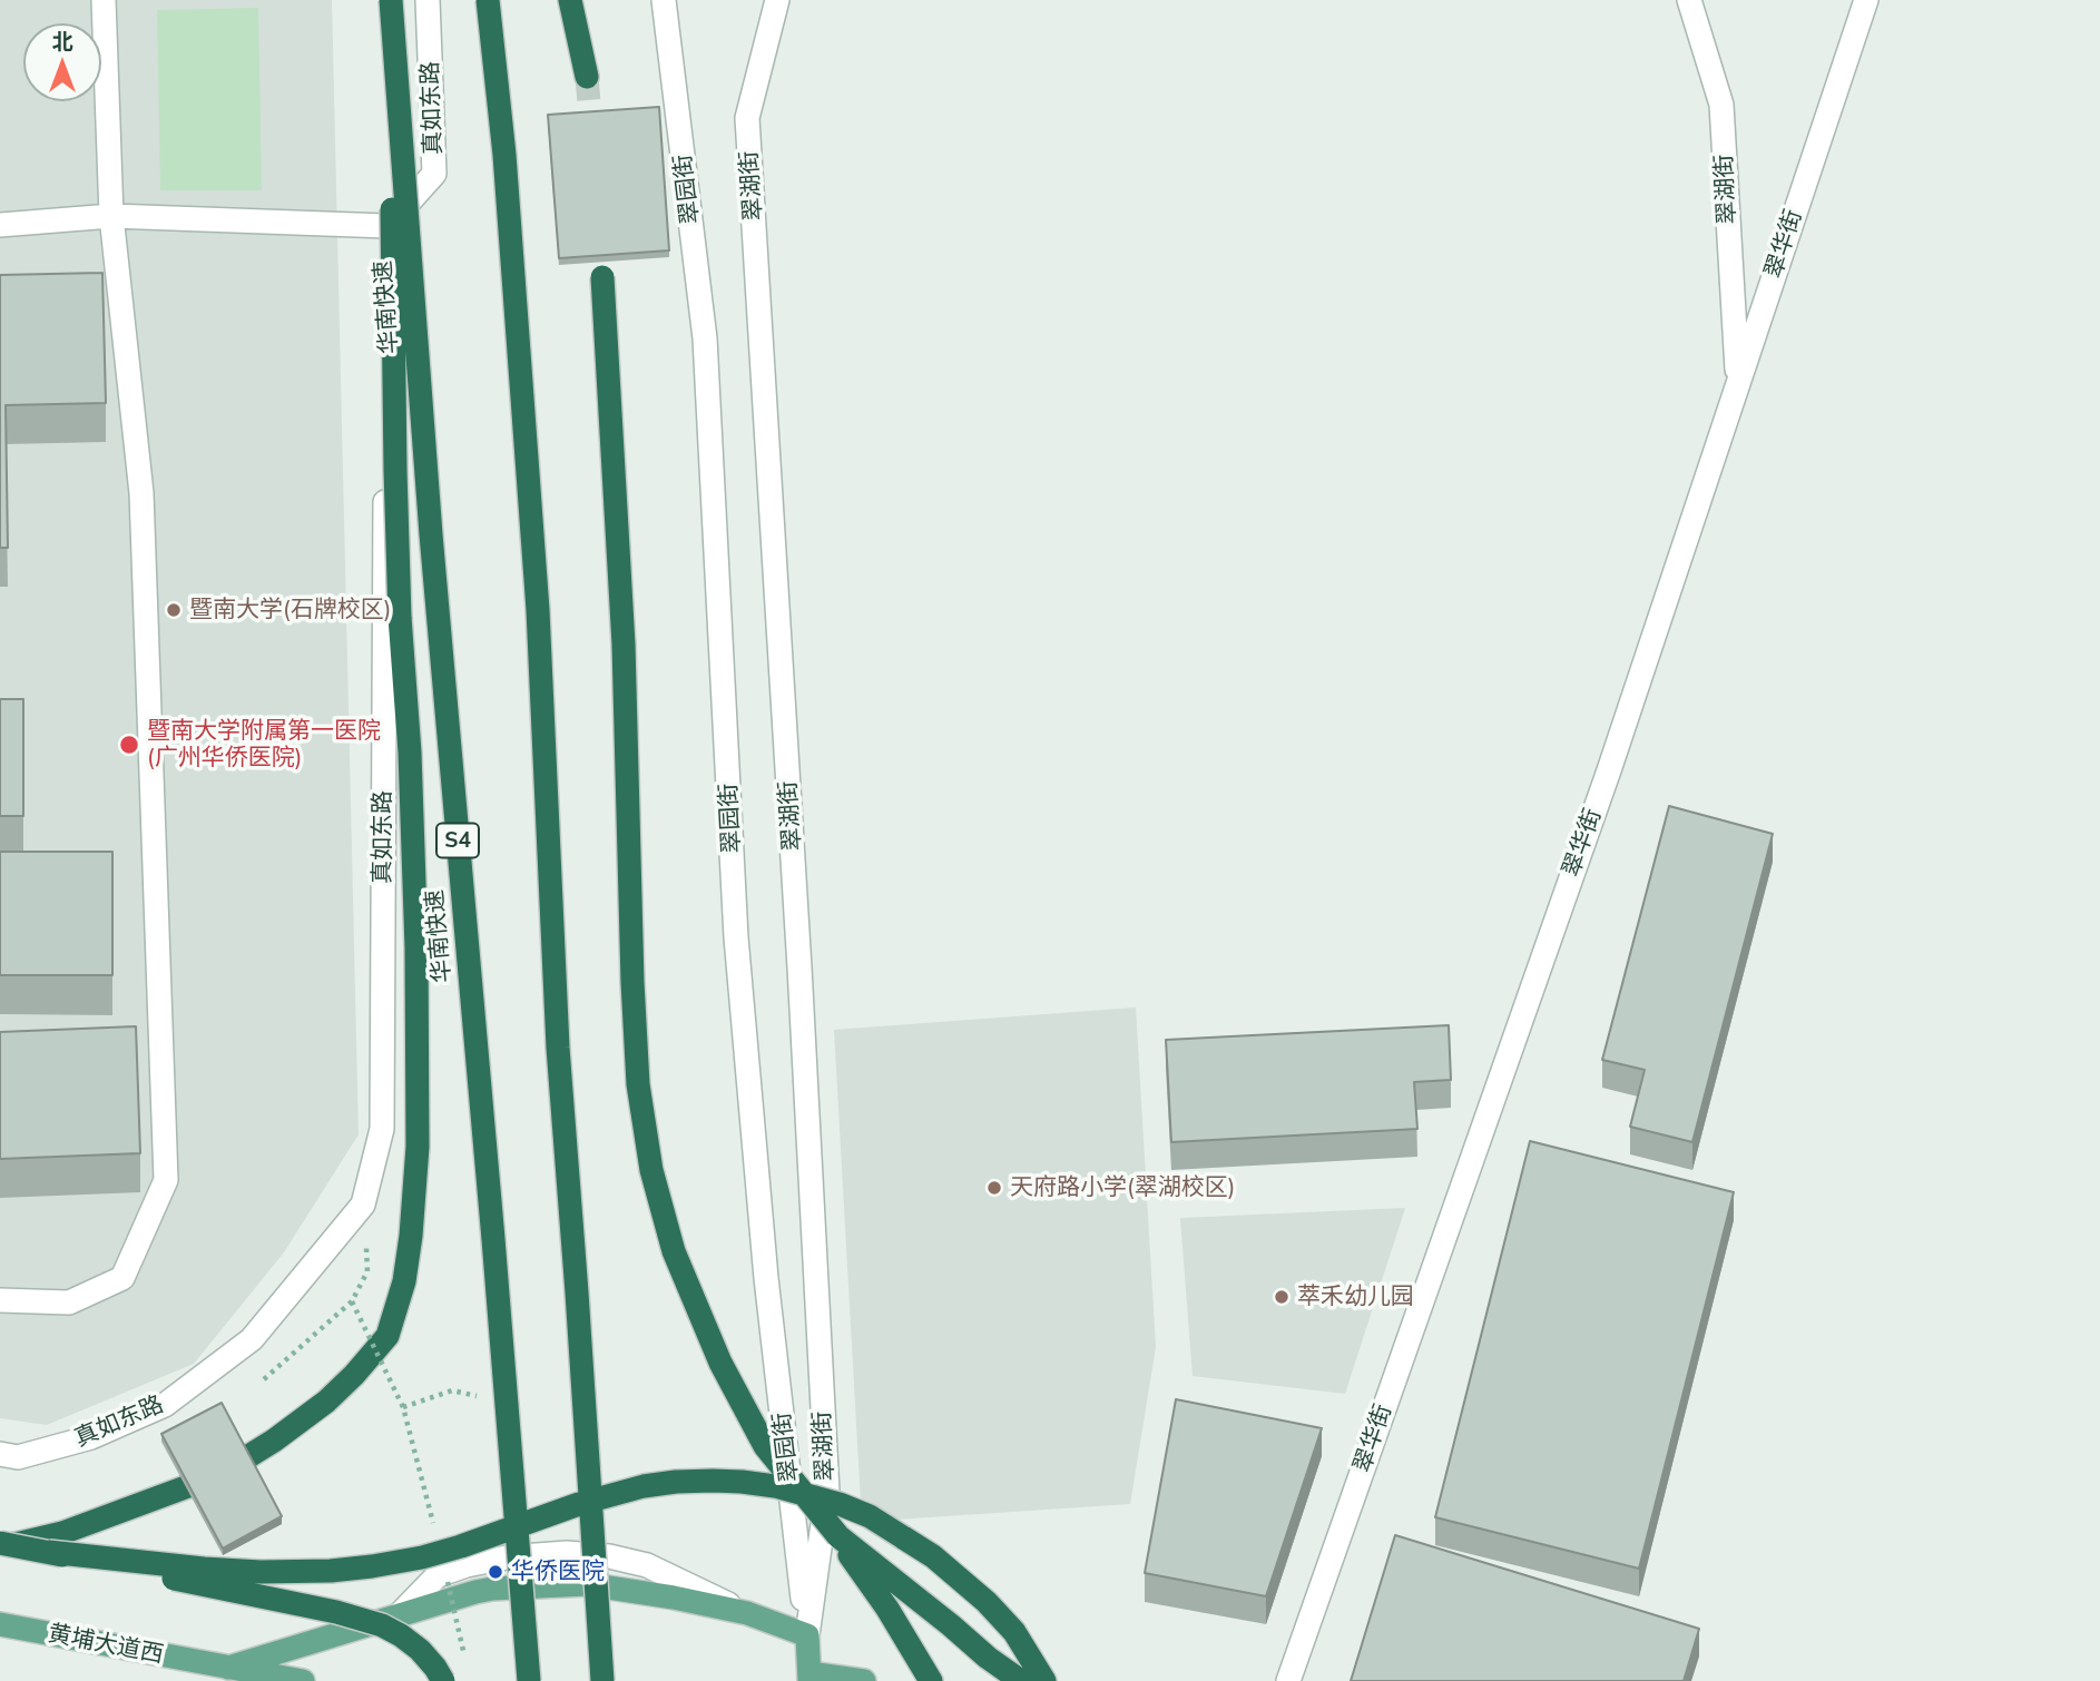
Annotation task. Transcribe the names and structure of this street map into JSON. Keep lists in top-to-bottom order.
{
  "streets": {
    "highway": ["华南快速", "S4"],
    "main road": ["黄埔大道西"],
    "street": [
      "真如东路",
      "翠湖街",
      "翠园街",
      "翠华街"
    ]
  },
  "crossings": [
    ["翠湖街", "翠园街"],
    ["翠湖街", "翠华街"]
  ],
  "places": [
    "暨南大学(石牌校区)",
    "暨南大学附属第一医院 (广州华侨医院)",
    "天府路小学(翠湖校区)",
    "萃禾幼儿园",
    "华侨医院"
  ],
  "north": "top"
}
